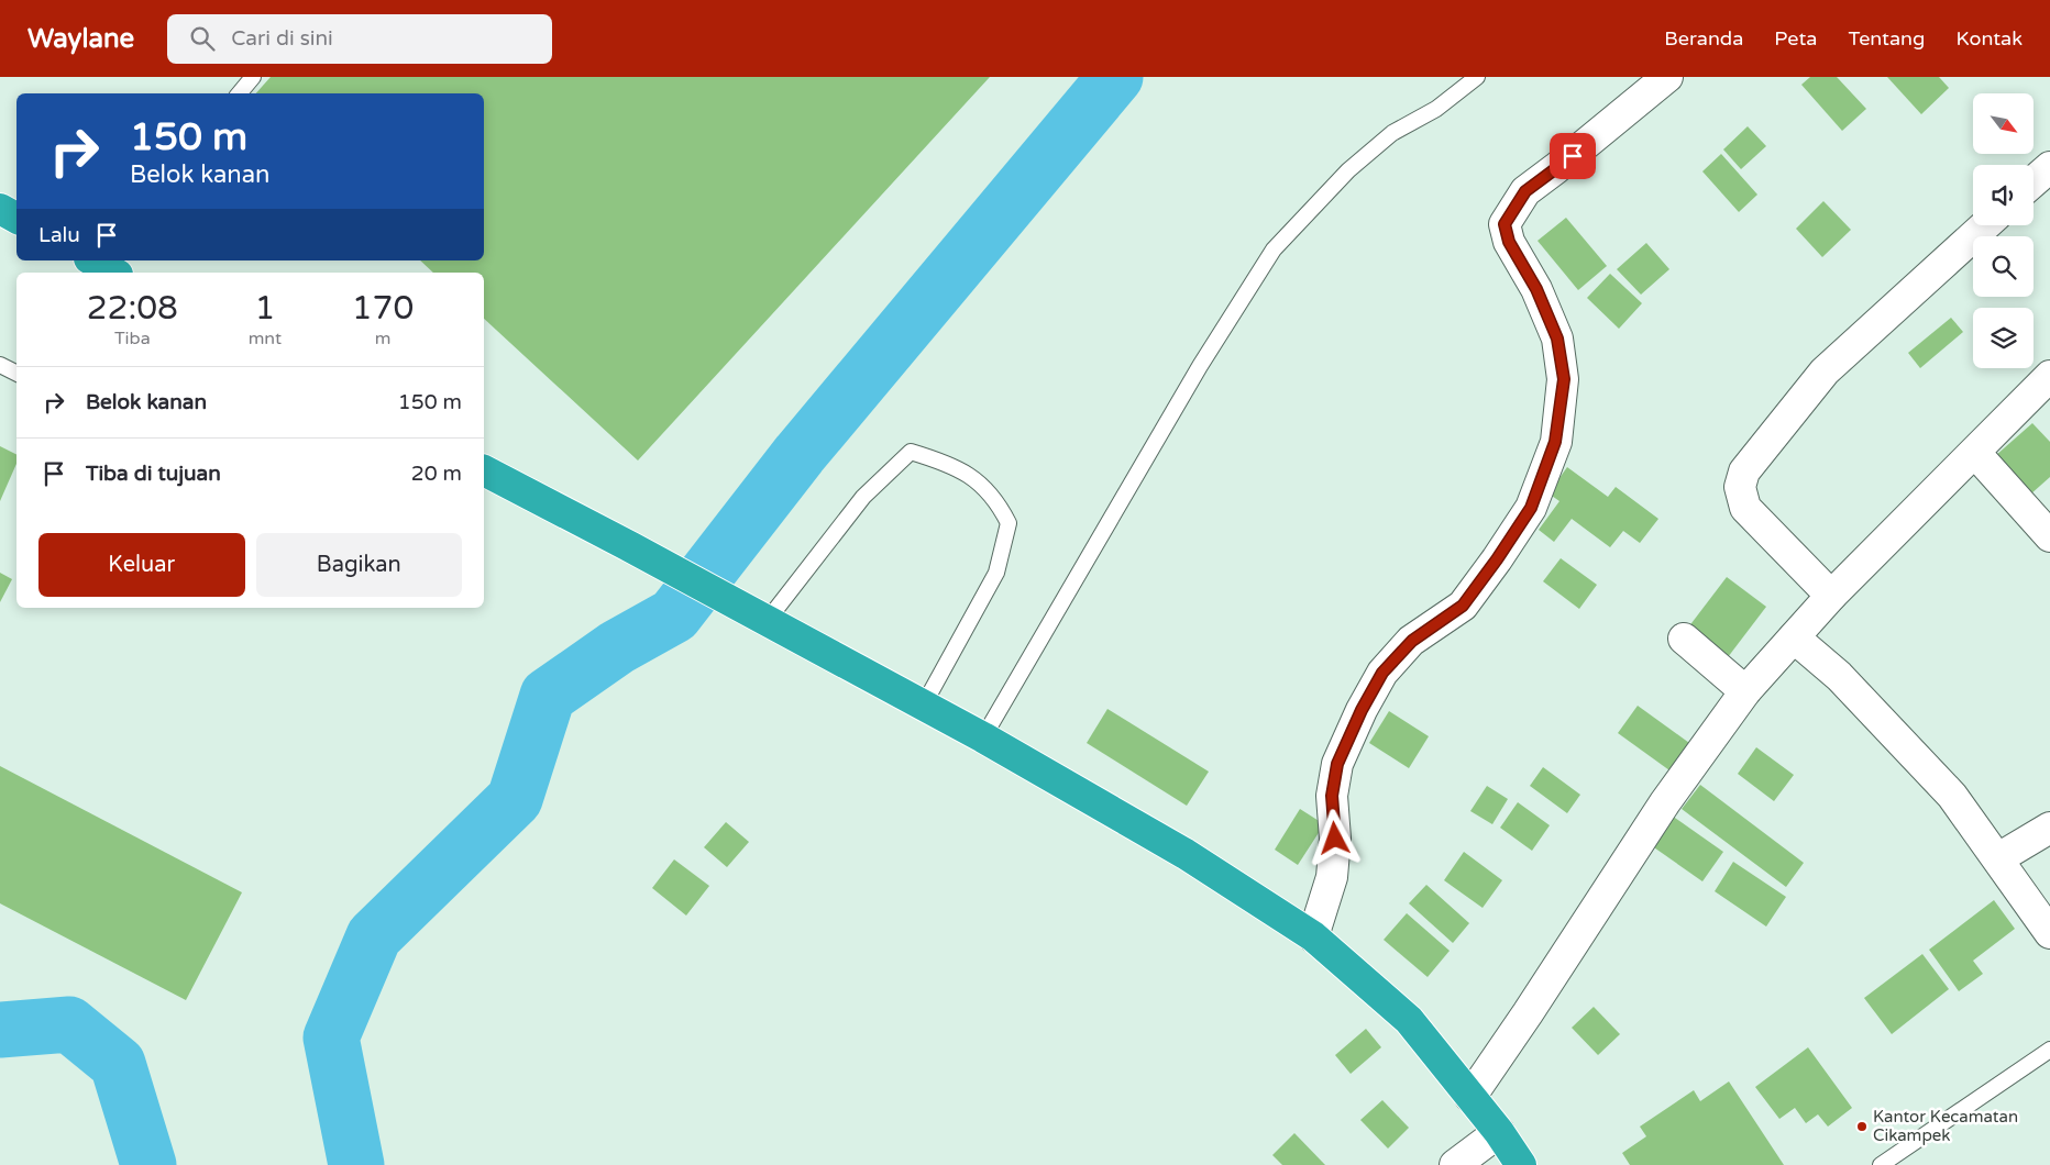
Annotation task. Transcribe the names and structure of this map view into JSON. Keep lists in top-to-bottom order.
{
  "places": ["Kantor Kecamatan Cikampek"],
  "north": "bottom right",
  "page": {
    "header": "Waylane",
    "search": "Cari di sini",
    "nav": [
      "Beranda",
      "Peta",
      "Tentang",
      "Kontak"
    ],
    "turn": ["150 m", "Belok kanan"],
    "then": "Lalu",
    "eta": [
      "22:08",
      "Tiba",
      "1",
      "mnt",
      "170",
      "m"
    ],
    "list": [
      {
        "name": "Belok kanan",
        "value": "150 m"
      },
      {
        "name": "Tiba di tujuan",
        "value": "20 m"
      }
    ],
    "buttons": ["Keluar", "Bagikan"]
  }
}
